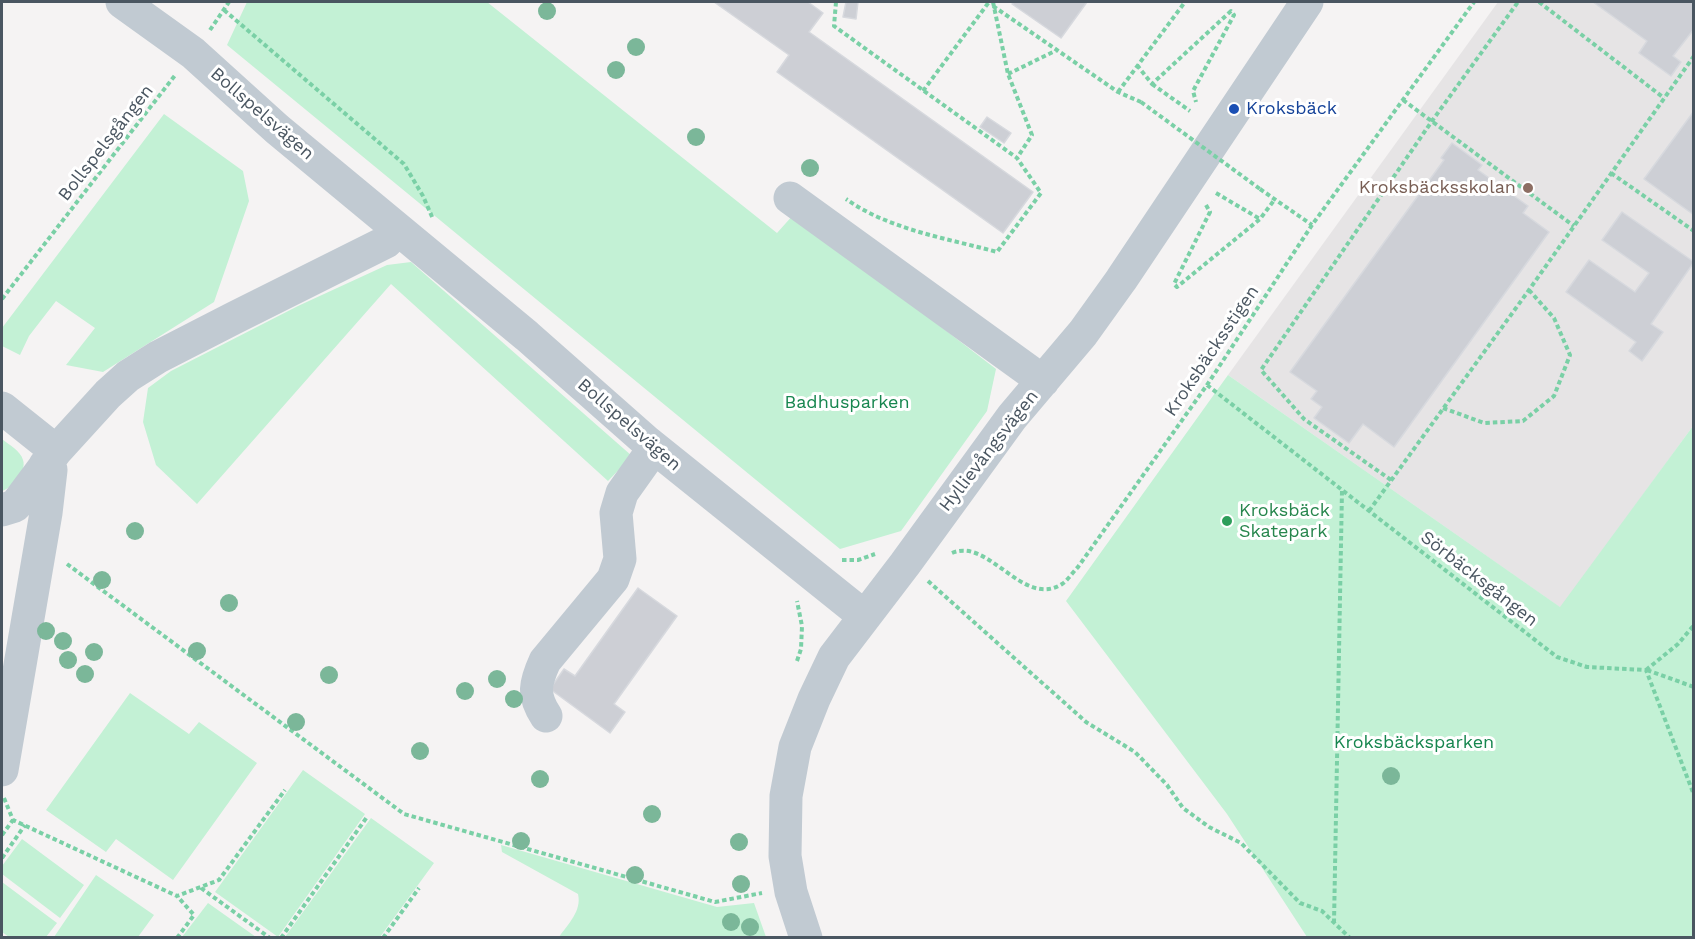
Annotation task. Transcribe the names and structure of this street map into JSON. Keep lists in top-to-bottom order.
{
  "streets": {
    "street": ["Bollspelsvägen", "Hyllievångsvägen"],
    "path": ["Bollspelsgången", "Kroksbäcksstigen", "Sörbäcksgången"]
  },
  "crossings": [
    ["Bollspelsvägen", "Bollspelsgången"],
    ["Bollspelsvägen", "Hyllievångsvägen"],
    ["Kroksbäcksstigen", "Sörbäcksgången"]
  ],
  "parks": ["Badhusparken", "Kroksbäcksparken"],
  "places": ["Kroksbäck", "Kroksbäcksskolan", "Kroksbäck Skatepark"]
}
